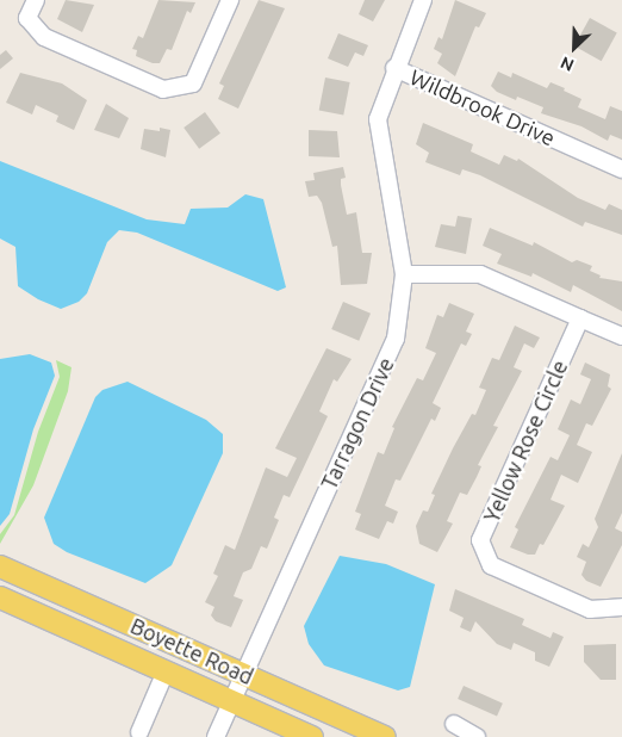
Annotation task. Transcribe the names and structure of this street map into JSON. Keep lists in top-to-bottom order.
{
  "streets": {
    "main road": ["Boyette Road"],
    "street": ["Wildbrook Drive", "Tarragon Drive", "Yellow Rose Circle"]
  },
  "crossings": [
    ["Wildbrook Drive", "Tarragon Drive"],
    ["Tarragon Drive", "Boyette Road"]
  ],
  "north": "bottom left"
}
